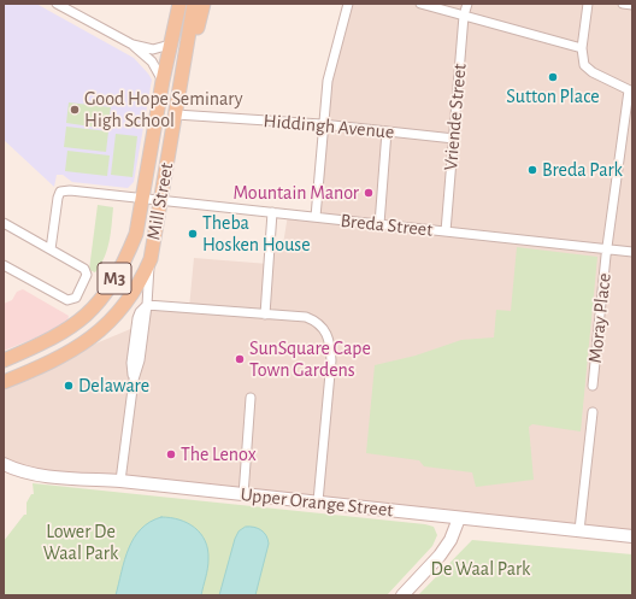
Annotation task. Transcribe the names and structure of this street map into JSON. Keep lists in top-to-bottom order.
{
  "streets": {
    "main road": ["Mill Street", "M3"],
    "street": [
      "Vriende Street",
      "Hiddingh Avenue",
      "Breda Street",
      "Moray Place",
      "Upper Orange Street"
    ]
  },
  "crossings": [
    ["Vriende Street", "Hiddingh Avenue"],
    ["Vriende Street", "Breda Street"],
    ["Hiddingh Avenue", "Mill Street"],
    ["Mill Street", "Breda Street"],
    ["Mill Street", "M3"],
    ["Mill Street", "Upper Orange Street"],
    ["Breda Street", "M3"],
    ["Breda Street", "Moray Place"]
  ],
  "parks": ["Lower De Waal Park", "De Waal Park"],
  "places": [
    "Sutton Place",
    "Good Hope Seminary High School",
    "Breda Park",
    "Mountain Manor",
    "Theba Hosken House",
    "SunSquare Cape Town Gardens",
    "Delaware",
    "The Lenox"
  ]
}
